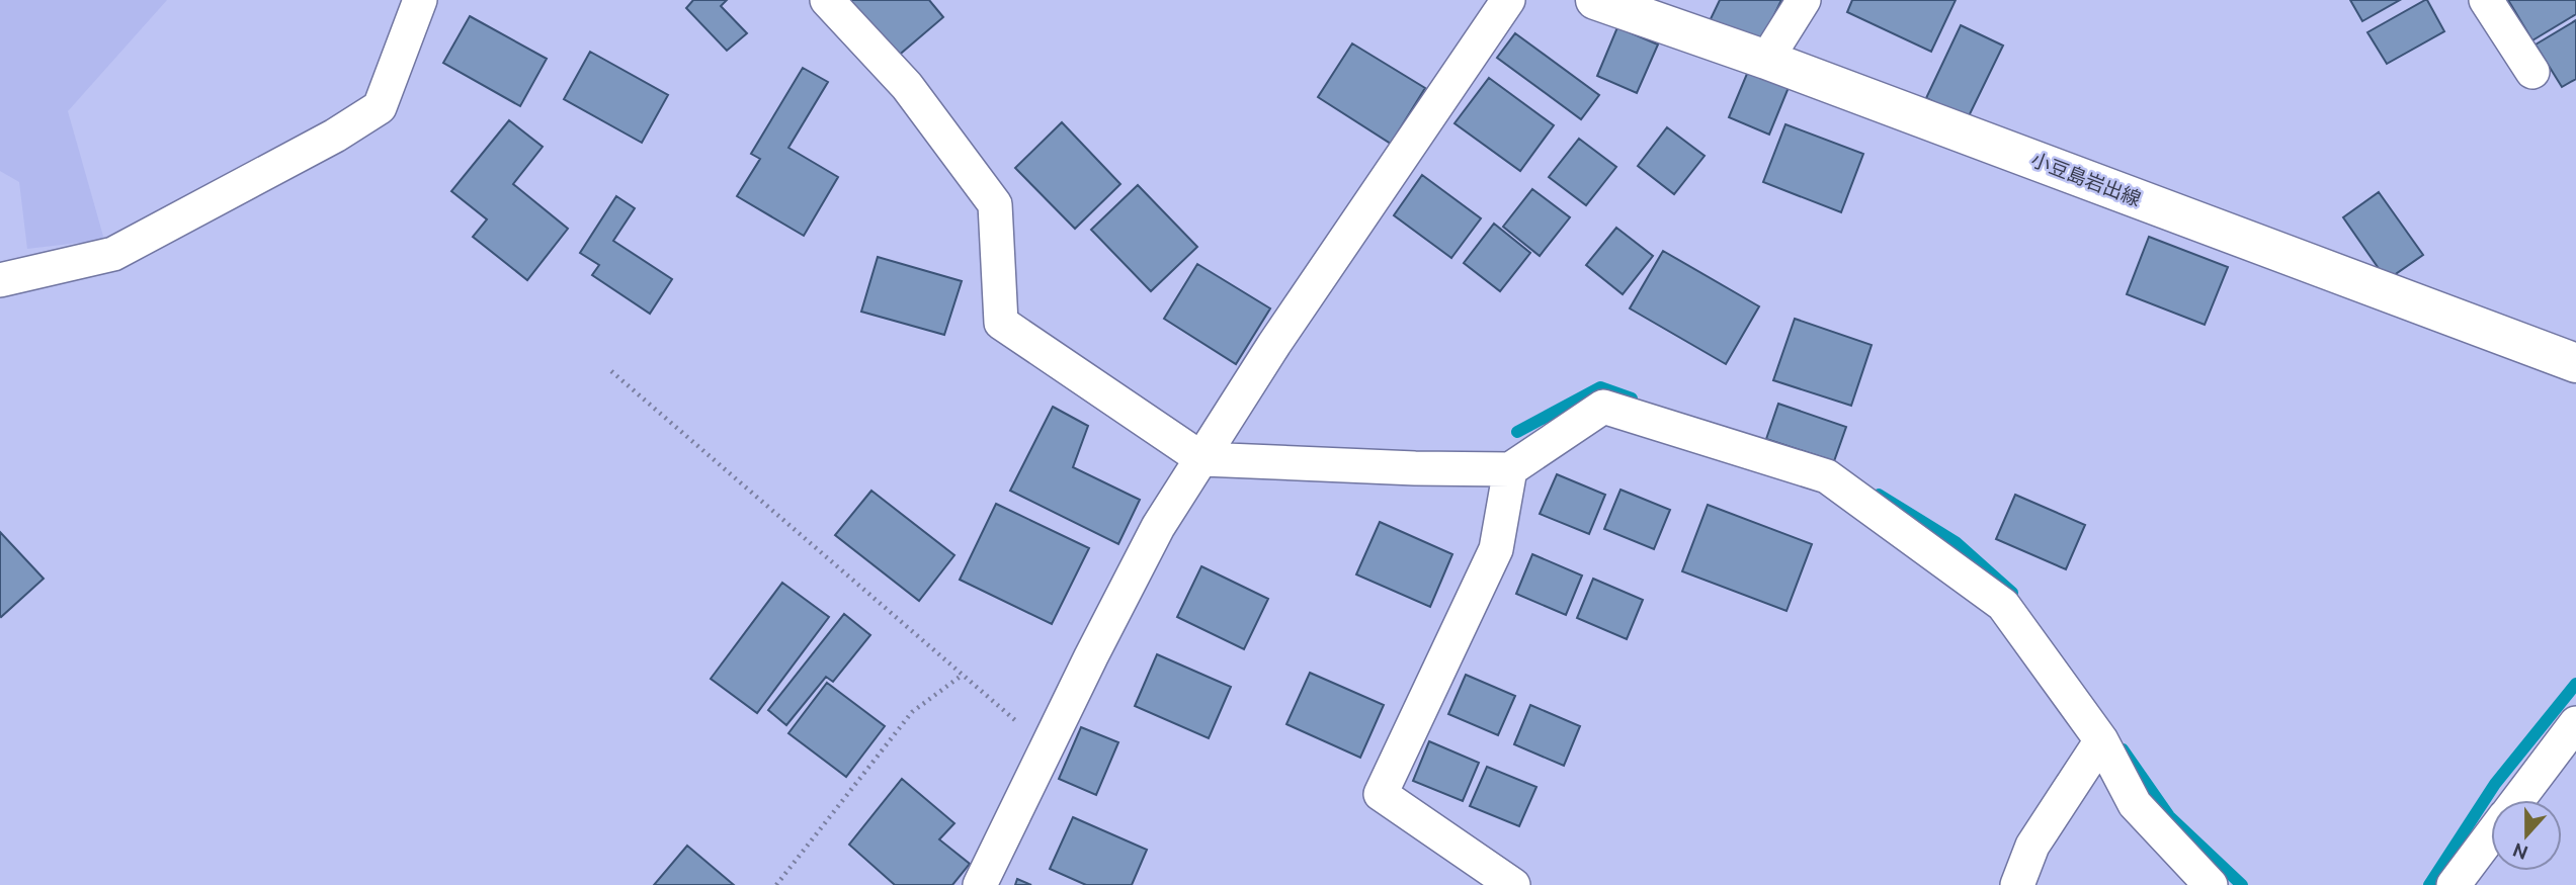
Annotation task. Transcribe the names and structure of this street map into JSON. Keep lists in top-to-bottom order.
{
  "streets": {
    "main road": ["小豆島岩出線"]
  },
  "north": "bottom"
}
